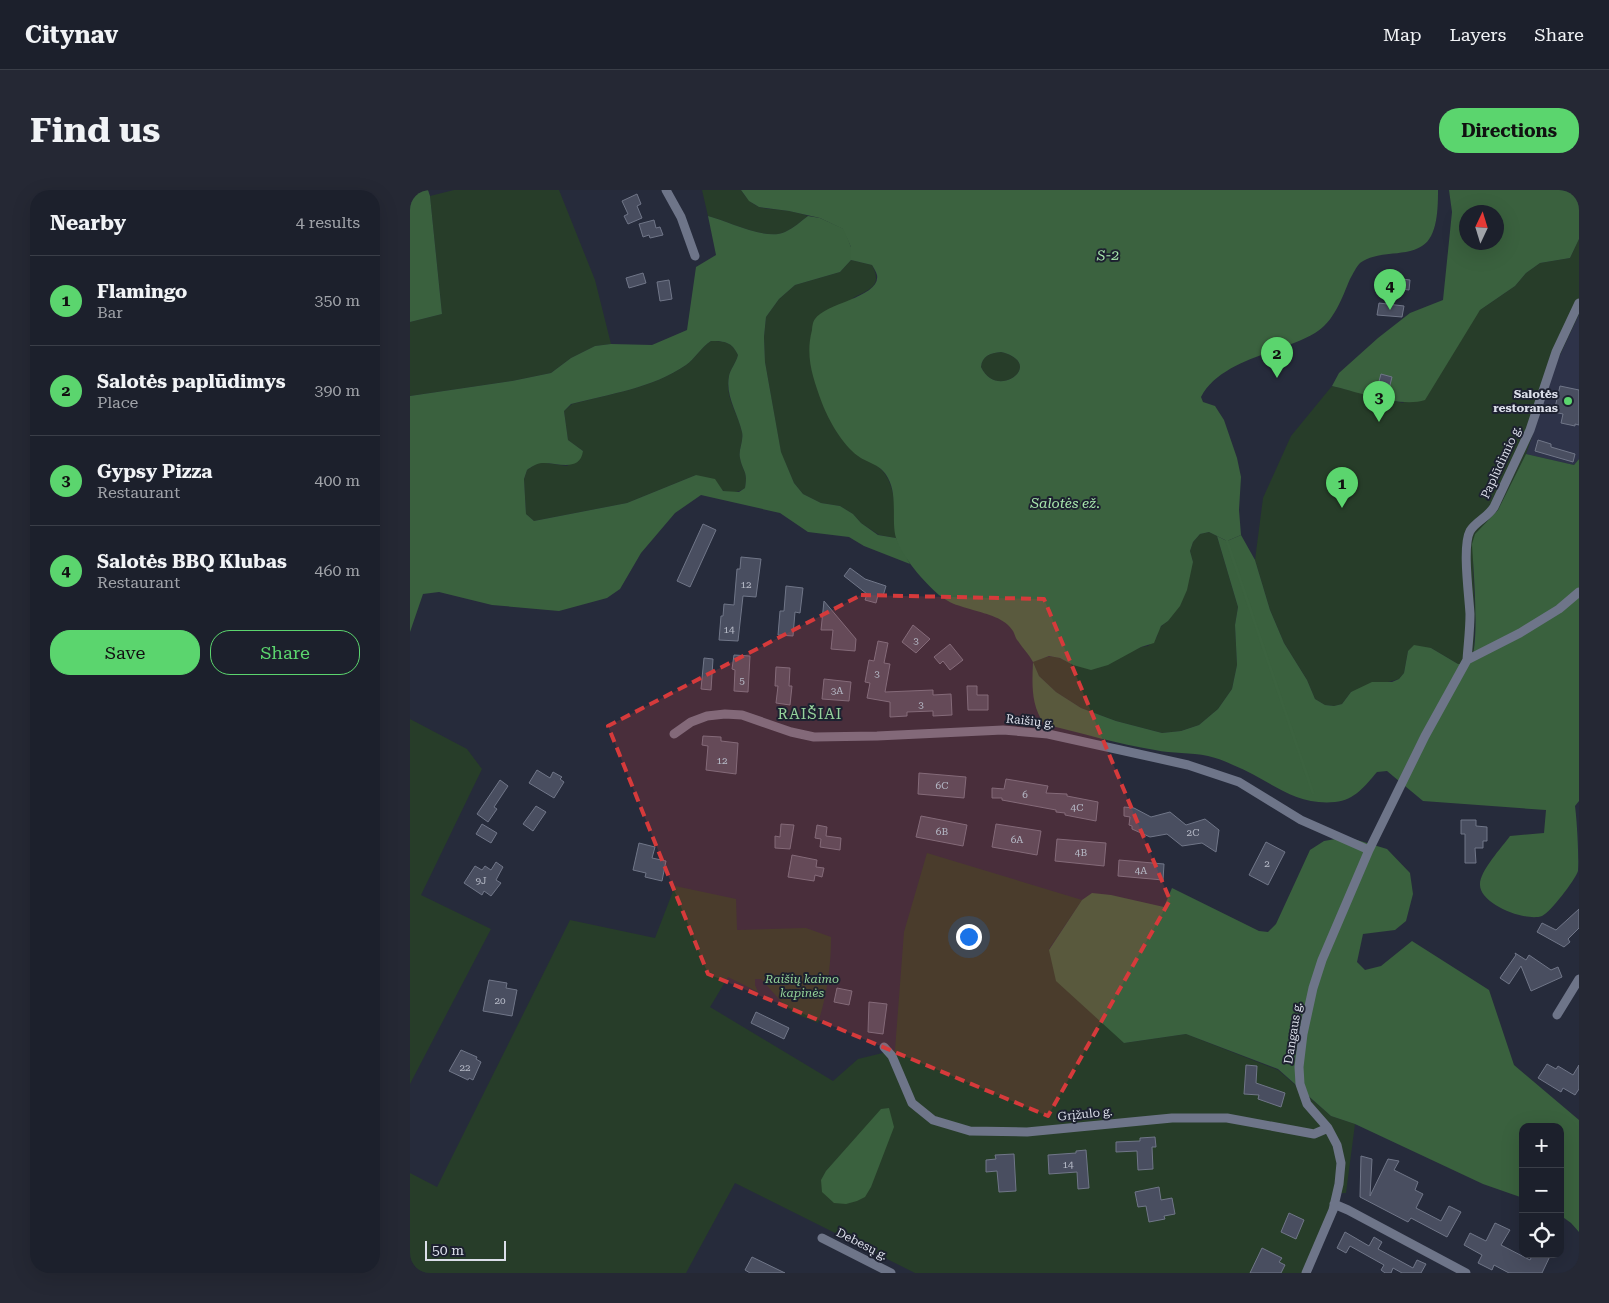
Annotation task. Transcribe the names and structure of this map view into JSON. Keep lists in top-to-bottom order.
{
  "streets": {
    "street": [
      "Paplūdimio g.",
      "Raišių g.",
      "Dangaus g.",
      "Grįžulo g.",
      "Debesų g."
    ]
  },
  "crossings": [
    ["Paplūdimio g.", "Dangaus g."],
    ["Raišių g.", "Dangaus g."],
    ["Dangaus g.", "Grįžulo g."]
  ],
  "districts": ["RAIŠIAI"],
  "water": ["S-2", "Salotės ež."],
  "parks": ["Raišių kaimo kapinės"],
  "places": ["Salotės restoranas"],
  "house_numbers": [
    "12",
    "14",
    "3",
    "3",
    "5",
    "3A",
    "3",
    "12",
    "6C",
    "6",
    "4C",
    "6B",
    "2C",
    "6A",
    "4B",
    "2",
    "4A",
    "9J",
    "20",
    "22",
    "14"
  ],
  "scale_bar": "50 m",
  "north": "top",
  "page": {
    "header": "Citynav",
    "nav": ["Map", "Layers", "Share"],
    "buttons": [
      "Directions",
      ["Save", "Share"]
    ],
    "title": "Find us",
    "heading": ["Nearby", "4 results"],
    "list": [
      {
        "mark": "1",
        "name": "Flamingo",
        "note": "Bar",
        "value": "350 m"
      },
      {
        "mark": "2",
        "name": "Salotės paplūdimys",
        "note": "Place",
        "value": "390 m"
      },
      {
        "mark": "3",
        "name": "Gypsy Pizza",
        "note": "Restaurant",
        "value": "400 m"
      },
      {
        "mark": "4",
        "name": "Salotės BBQ Klubas",
        "note": "Restaurant",
        "value": "460 m"
      }
    ],
    "pins": [
      "4",
      "2",
      "3",
      "1"
    ],
    "map_buttons": ["+", "−"],
    "scale": "50 m"
  }
}
